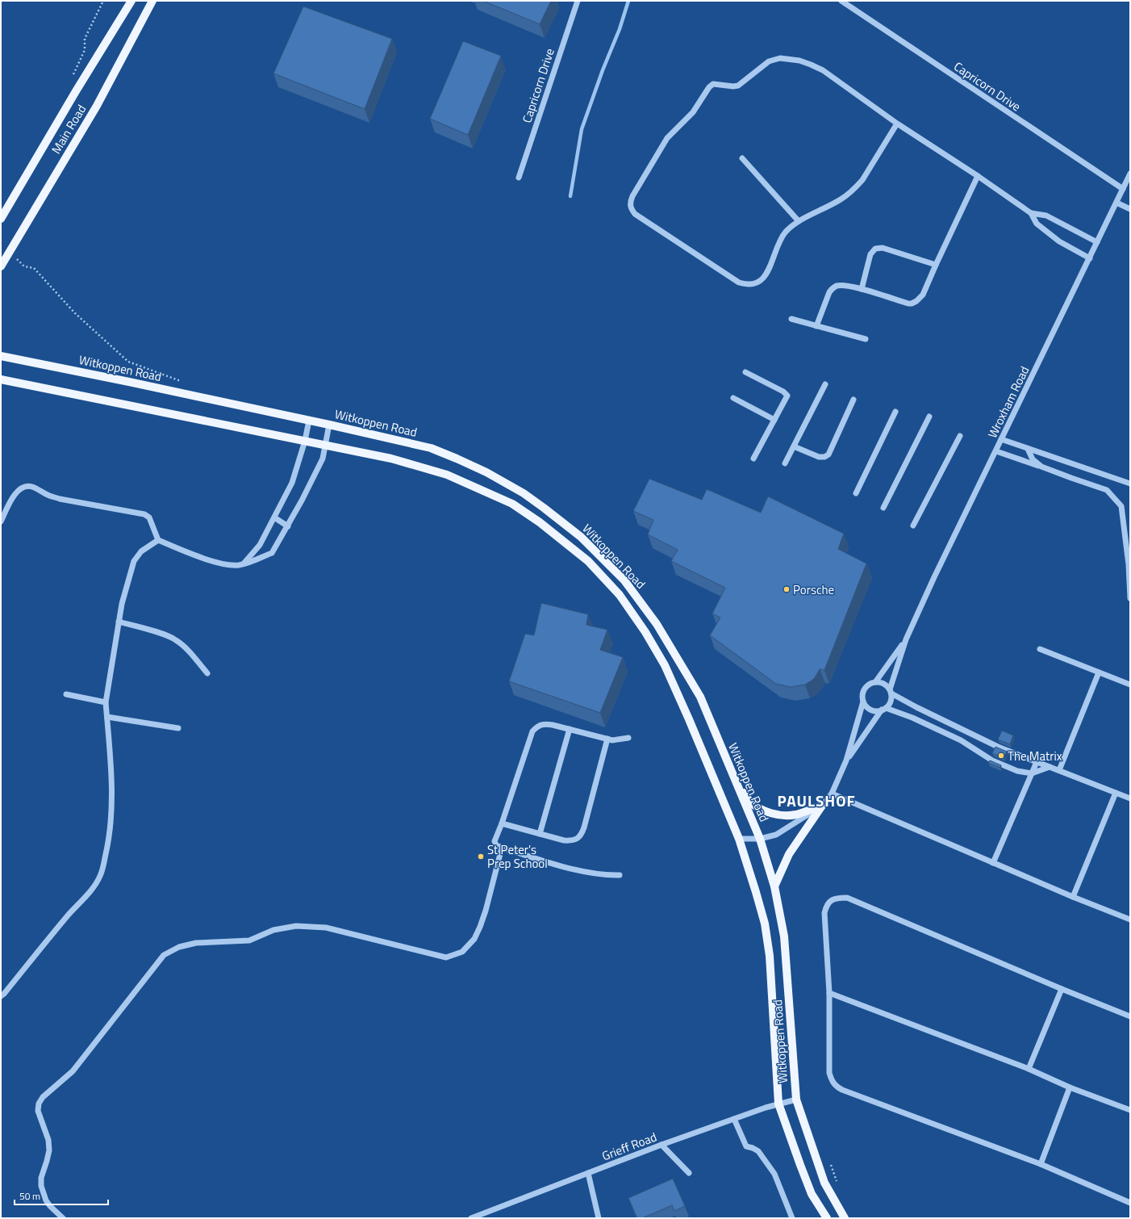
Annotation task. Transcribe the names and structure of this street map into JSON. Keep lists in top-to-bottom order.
{
  "streets": {
    "main road": ["Main Road", "Witkoppen Road"],
    "street": ["Capricorn Drive", "Wroxham Road", "Grieff Road"]
  },
  "crossings": [
    ["Capricorn Drive", "Wroxham Road"],
    ["Witkoppen Road", "Grieff Road"]
  ],
  "districts": ["PAULSHOF"],
  "places": ["Porsche", "The Matrix", "St Peter's Prep School"],
  "scale_bar": "50 m"
}
